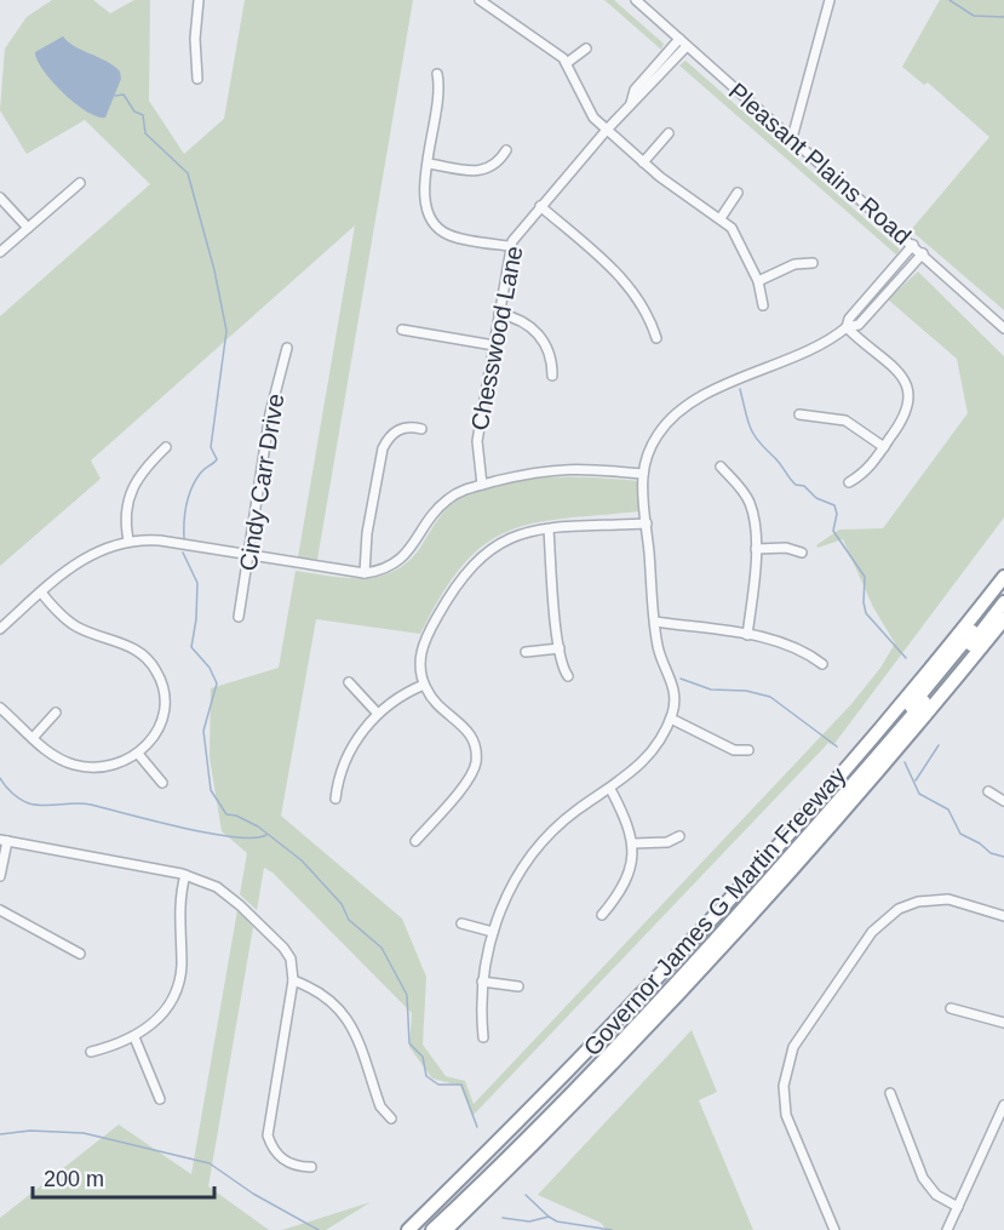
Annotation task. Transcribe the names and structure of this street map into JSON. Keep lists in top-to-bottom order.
{
  "streets": {
    "highway": ["Governor James G Martin Freeway"],
    "street": ["Pleasant Plains Road", "Chesswood Lane", "Cindy Carr Drive"]
  },
  "crossings": [
    ["Pleasant Plains Road", "Chesswood Lane"]
  ],
  "scale_bar": "200 m"
}
